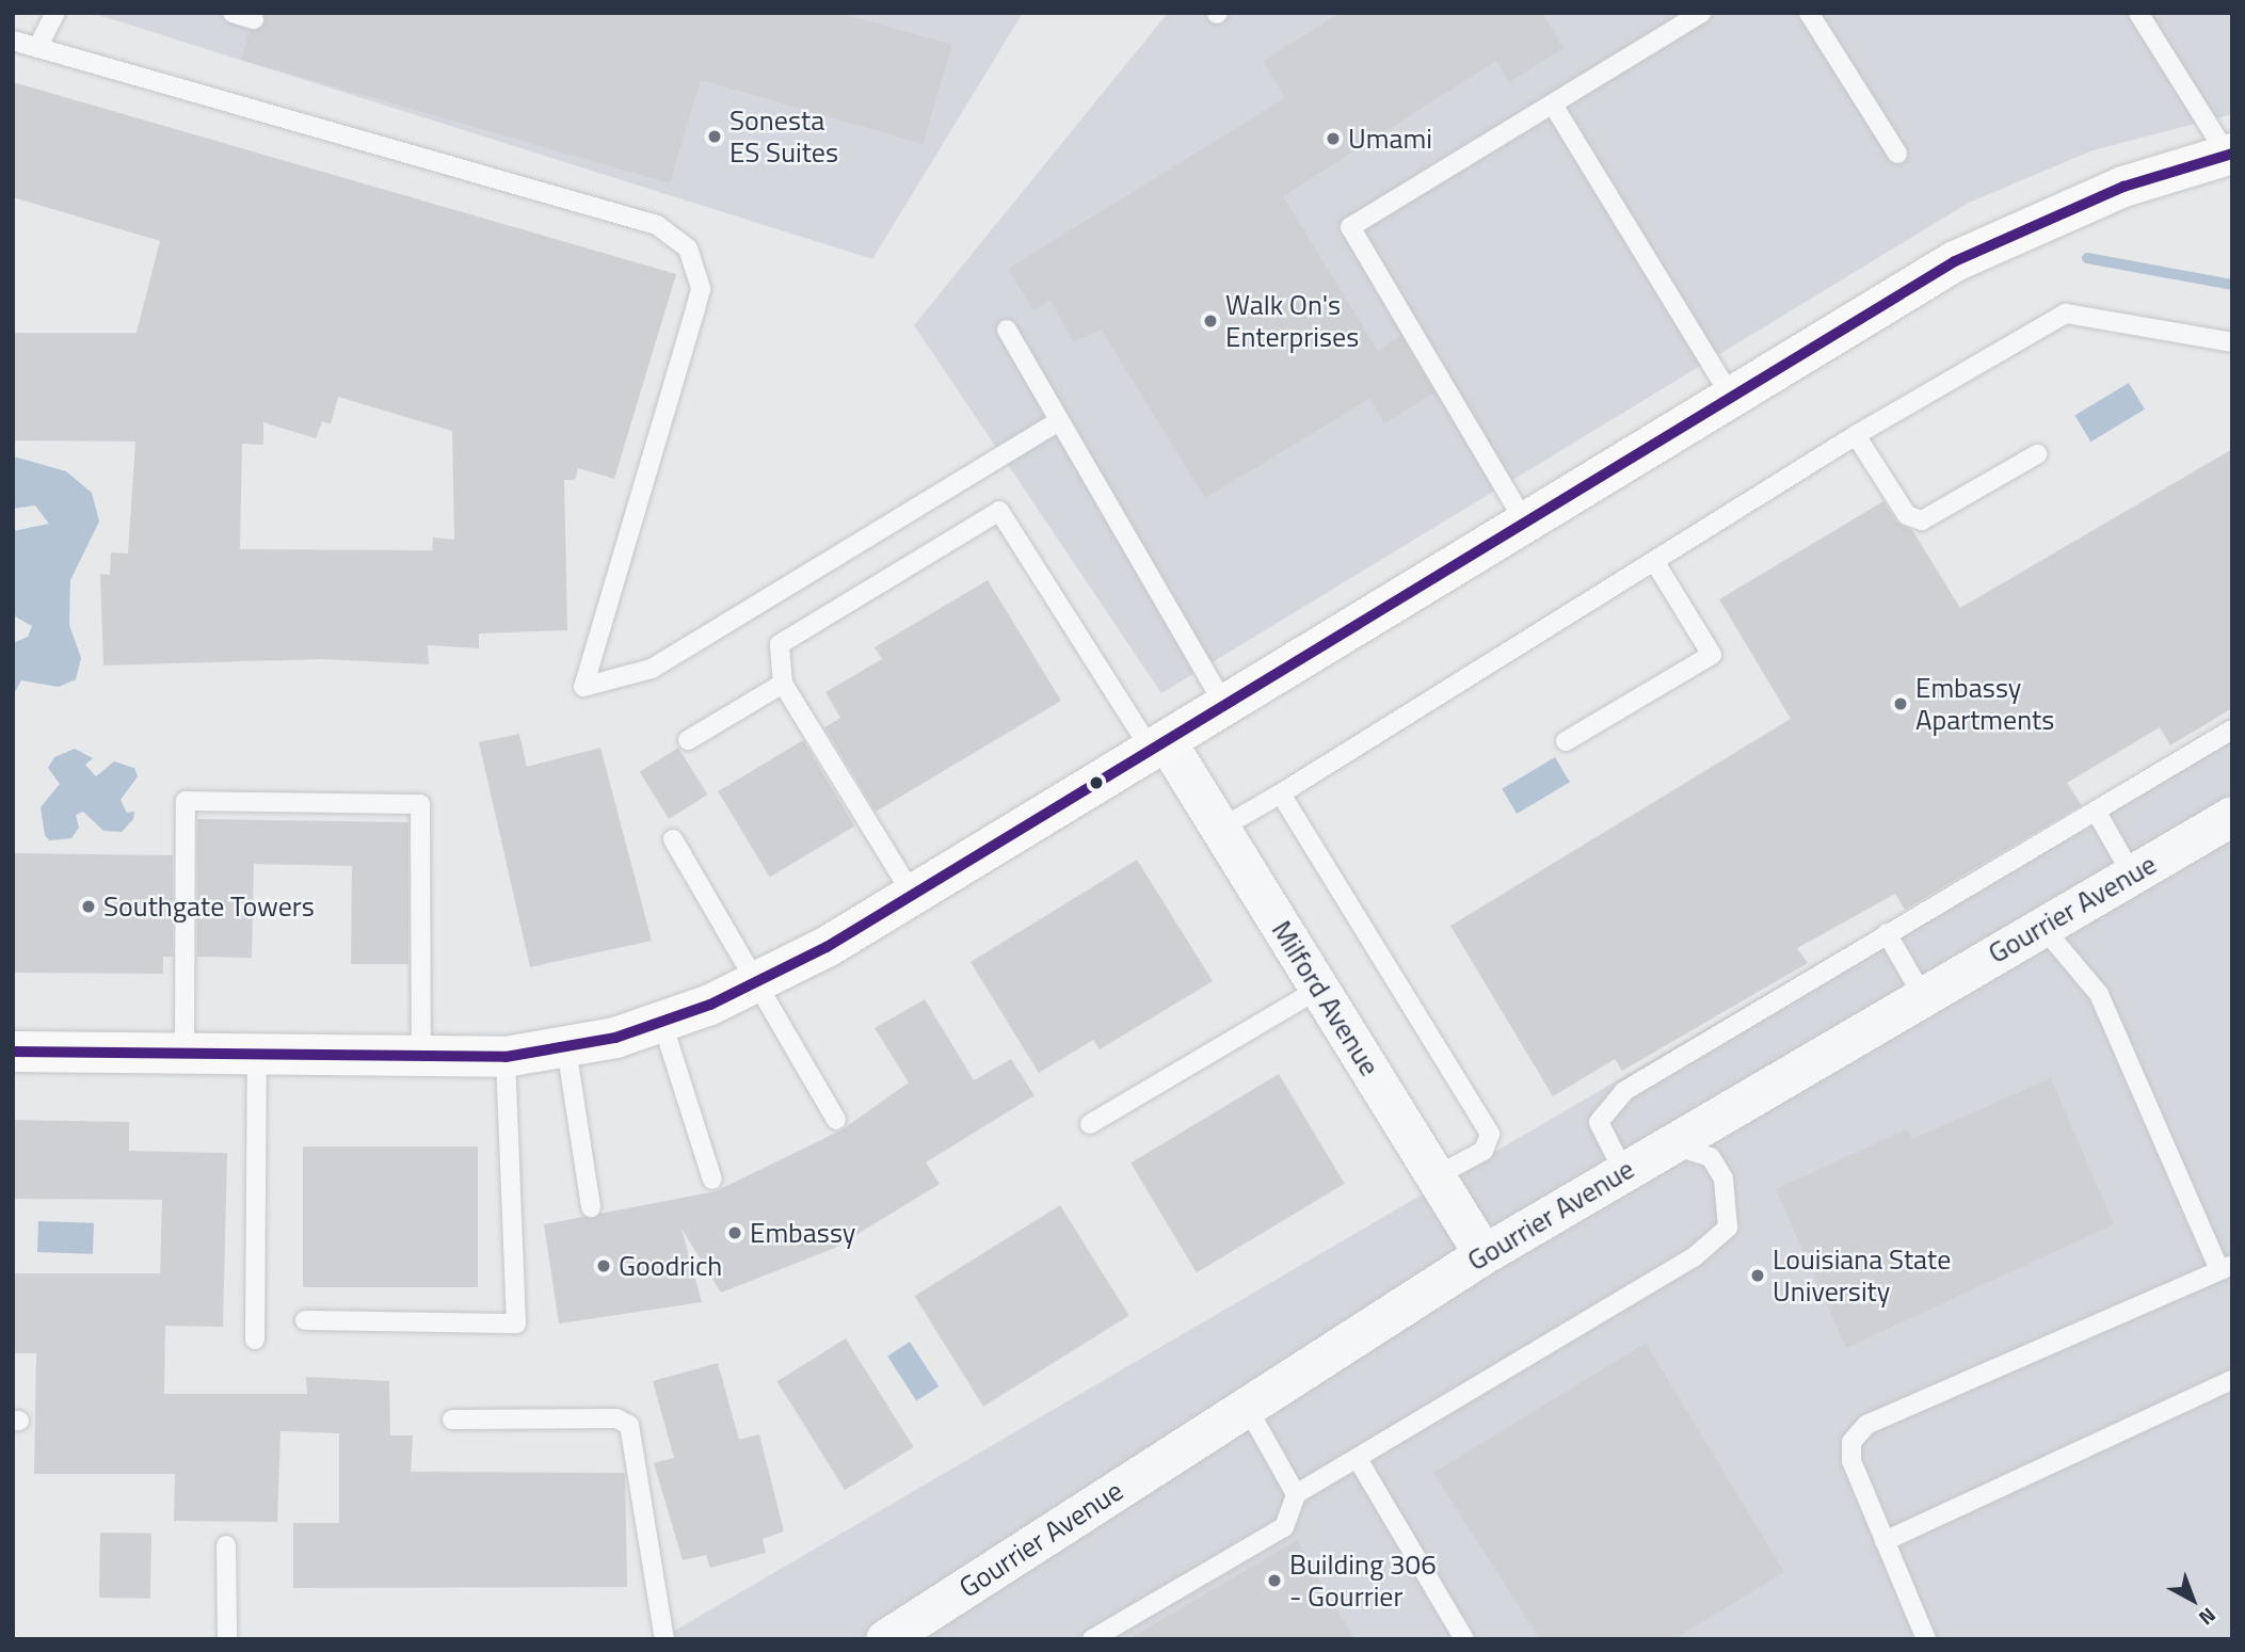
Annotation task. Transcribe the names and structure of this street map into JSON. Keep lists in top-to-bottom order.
{
  "streets": {
    "street": ["Gourrier Avenue", "Milford Avenue"]
  },
  "crossings": [
    ["Gourrier Avenue", "Milford Avenue"]
  ],
  "places": [
    "Sonesta ES Suites",
    "Umami",
    "Walk On's Enterprises",
    "Embassy Apartments",
    "Southgate Towers",
    "Embassy",
    "Goodrich",
    "Louisiana State University",
    "Building 306 - Gourrier"
  ],
  "north": "bottom right"
}
